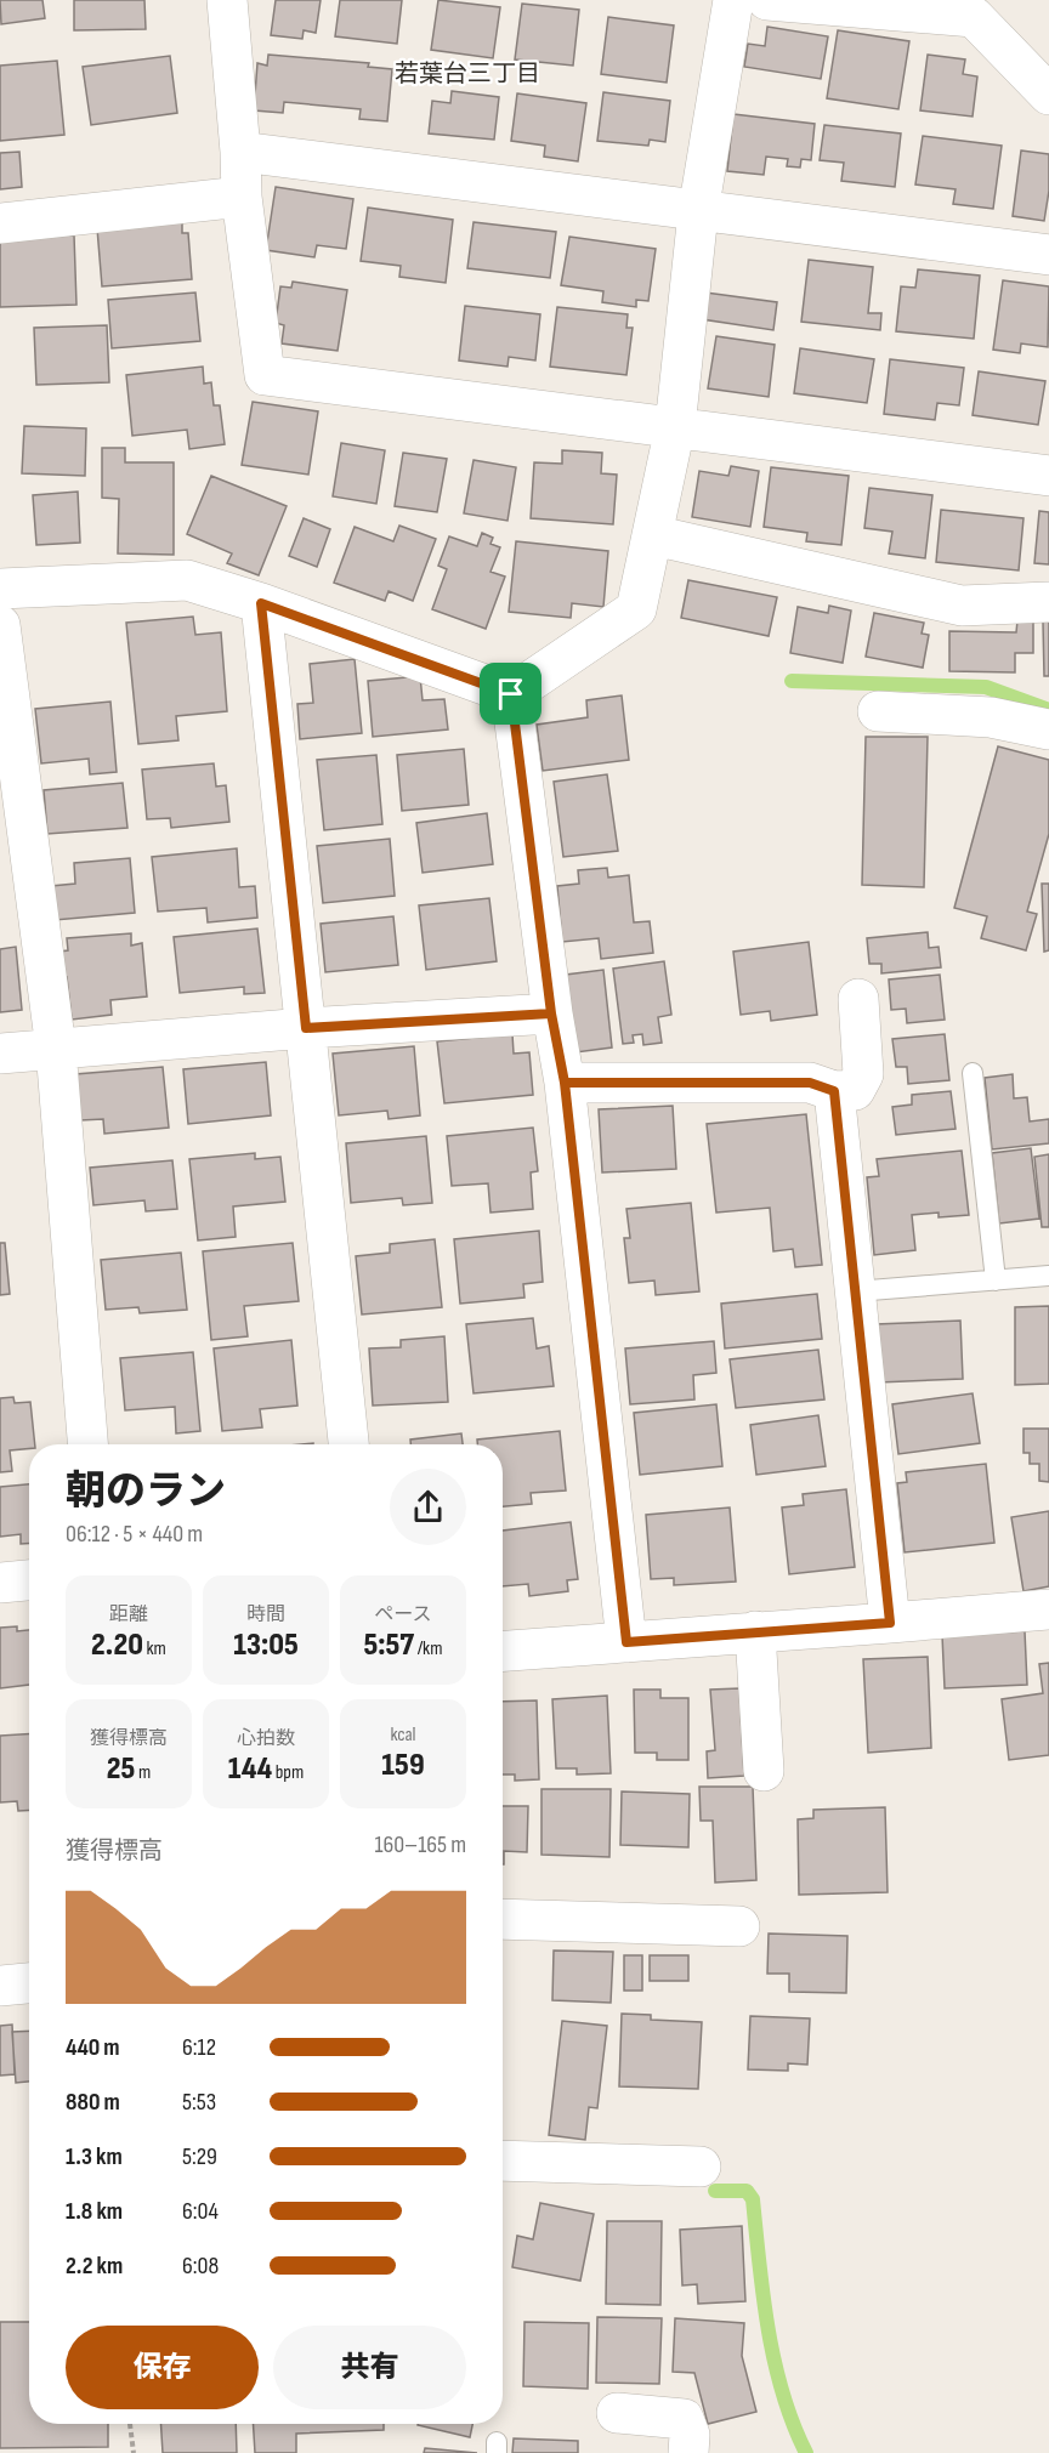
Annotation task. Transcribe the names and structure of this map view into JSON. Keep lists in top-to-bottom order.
{
  "districts": ["若葉台三丁目"],
  "page": {
    "heading": ["朝のラン", "06:12 · 5 × 440 m"],
    "stats": [
      ["距離", "2.20 km"],
      ["時間", "13:05"],
      ["ペース", "5:57 /km"],
      ["獲得標高", "25 m"],
      ["心拍数", "144 bpm"],
      ["kcal", "159"]
    ],
    "chart": ["獲得標高", "160–165 m"],
    "list": [
      {
        "name": "440 m",
        "note": "6:12"
      },
      {
        "name": "880 m",
        "note": "5:53"
      },
      {
        "name": "1.3 km",
        "note": "5:29"
      },
      {
        "name": "1.8 km",
        "note": "6:04"
      },
      {
        "name": "2.2 km",
        "note": "6:08"
      }
    ],
    "buttons": ["保存", "共有"]
  }
}
